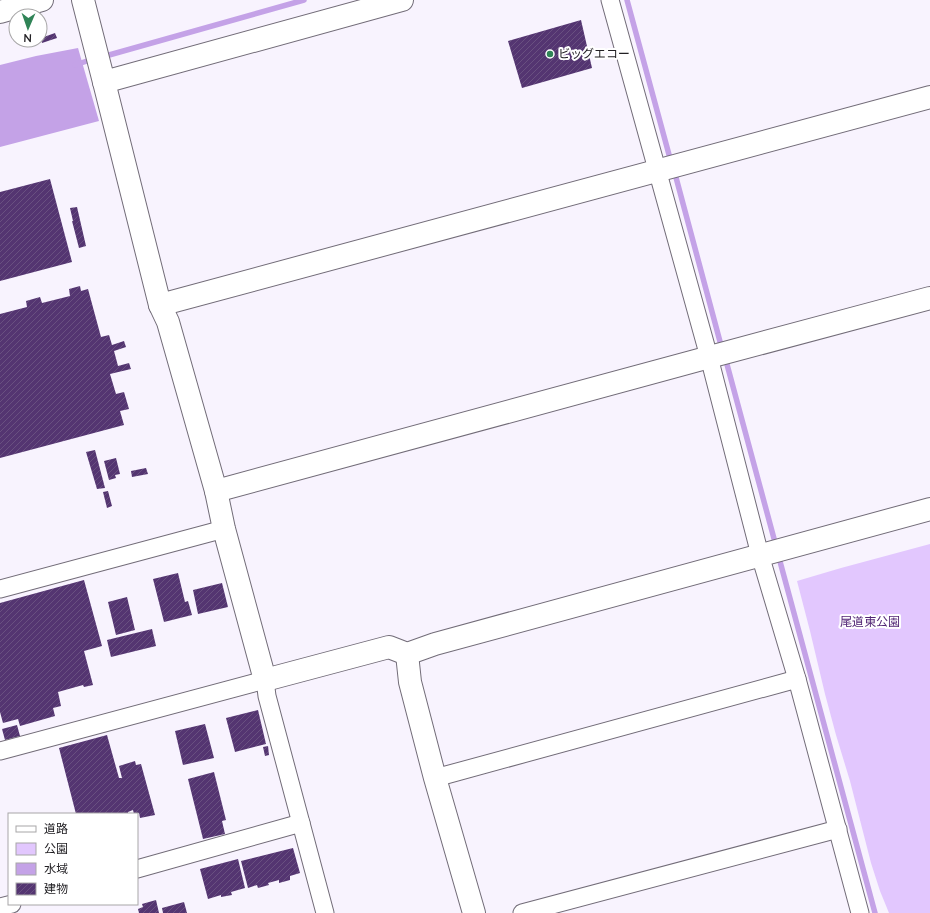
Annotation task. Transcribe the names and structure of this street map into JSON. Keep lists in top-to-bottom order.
{
  "parks": ["尾道東公園"],
  "places": ["ビッグエコー"],
  "legend": [
    "道路",
    "公園",
    "水域",
    "建物"
  ],
  "north": "bottom"
}
